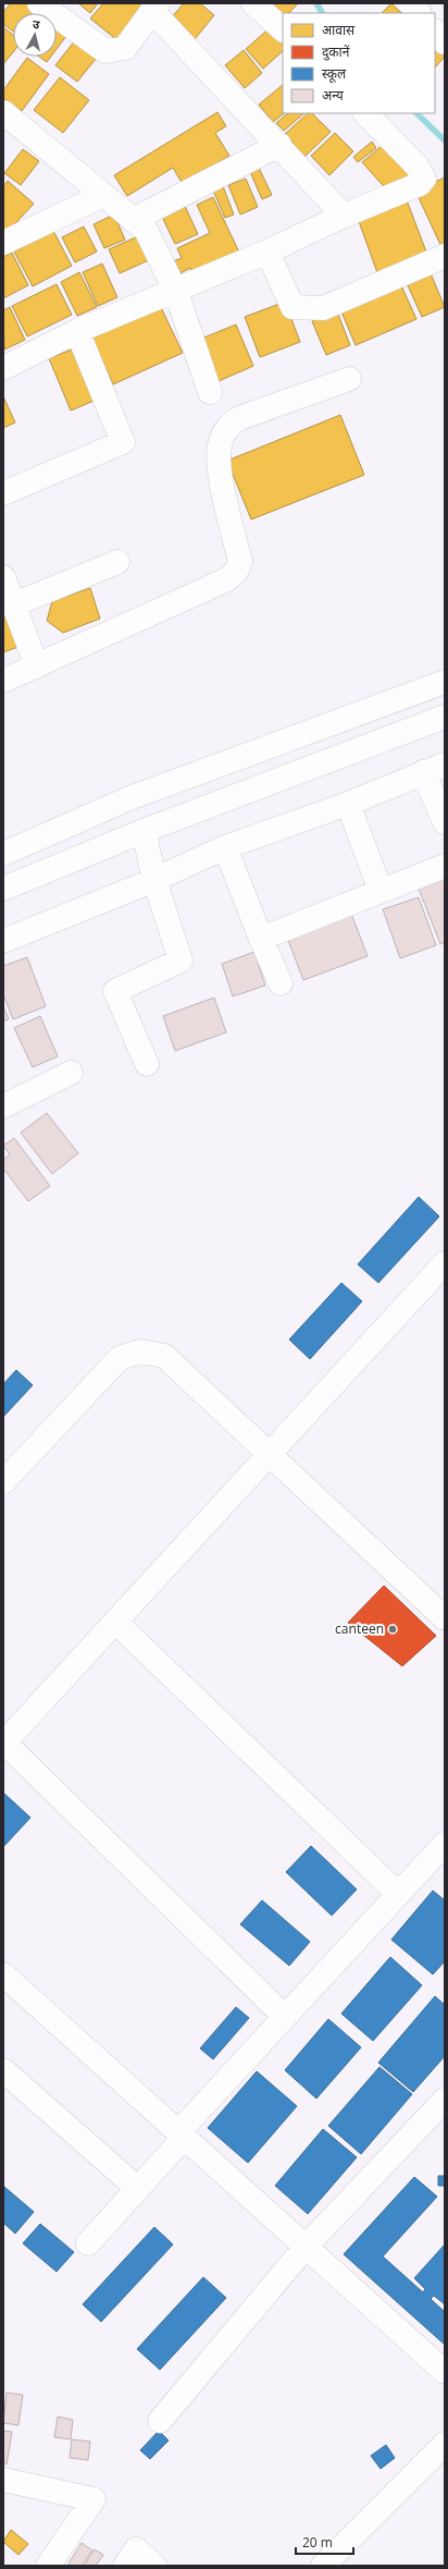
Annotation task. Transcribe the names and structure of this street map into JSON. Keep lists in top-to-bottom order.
{
  "places": ["canteen"],
  "legend": [
    "आवास",
    "दुकानें",
    "स्कूल",
    "अन्य"
  ],
  "scale_bar": "20 m",
  "north": "top"
}
